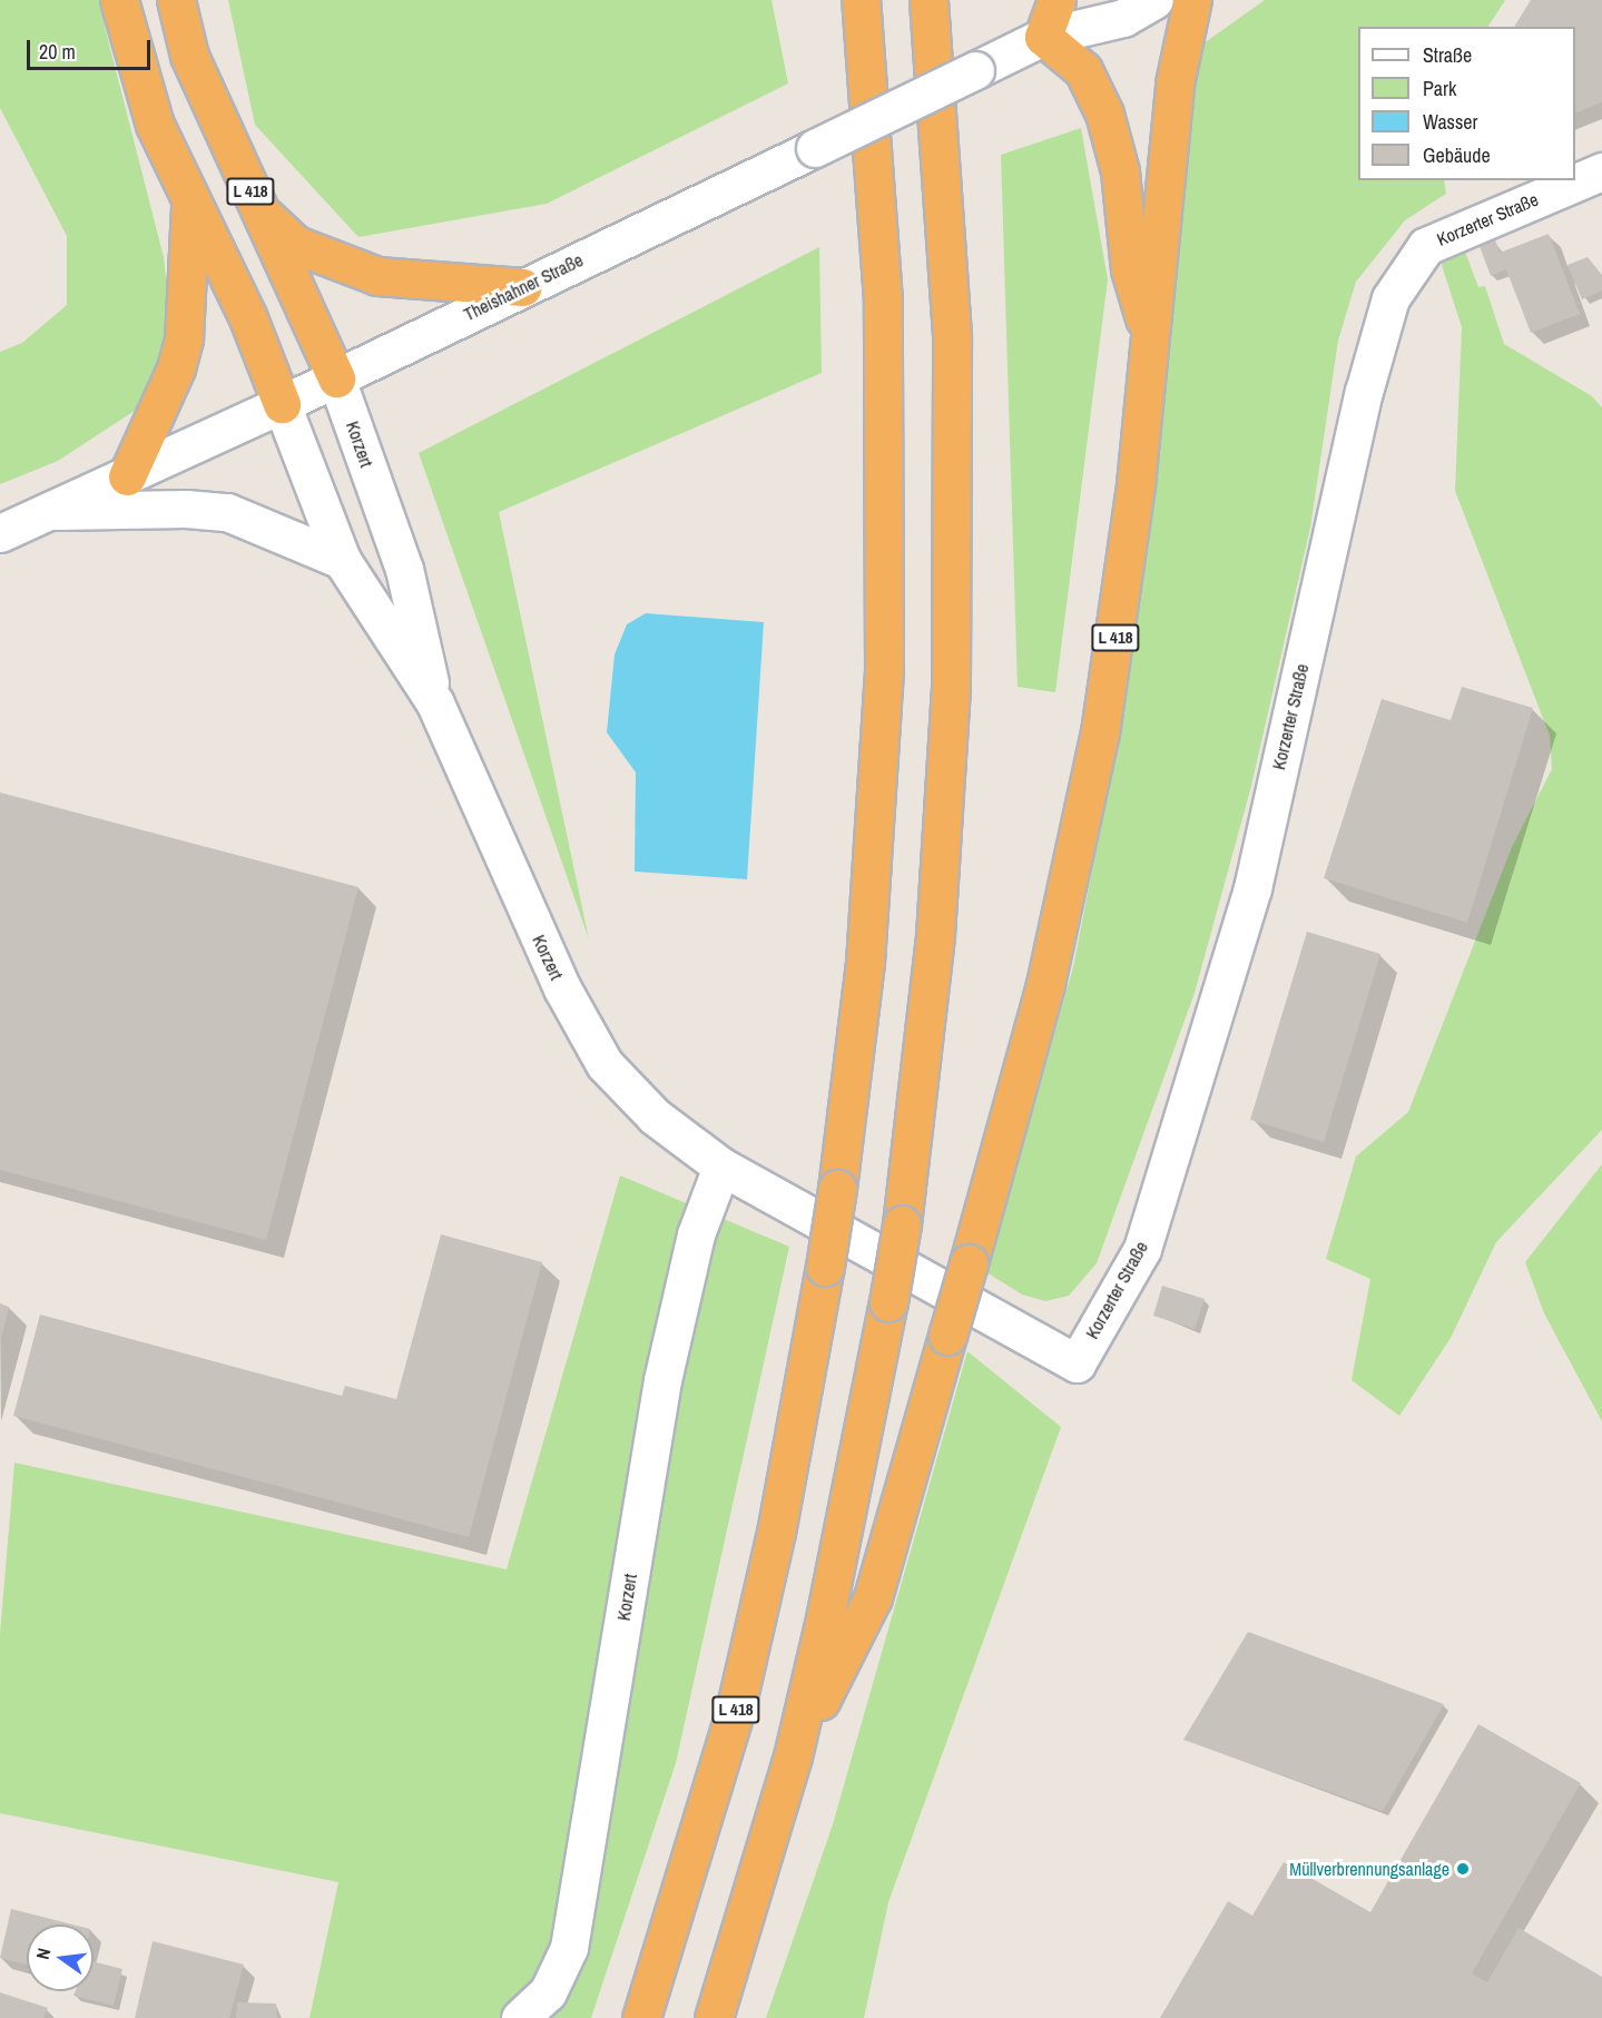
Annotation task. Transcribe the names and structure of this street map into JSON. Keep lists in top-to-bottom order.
{
  "streets": {
    "highway": ["L 418"],
    "street": ["Korzerter Straße", "Theishahner Straße", "Korzert"]
  },
  "crossings": [
    ["L 418", "Theishahner Straße"],
    ["L 418", "Korzert"],
    ["Korzerter Straße", "Korzert"],
    ["Theishahner Straße", "Korzert"]
  ],
  "places": ["Müllverbrennungsanlage"],
  "legend": [
    "Straße",
    "Park",
    "Wasser",
    "Gebäude"
  ],
  "scale_bar": "20 m",
  "north": "left"
}
